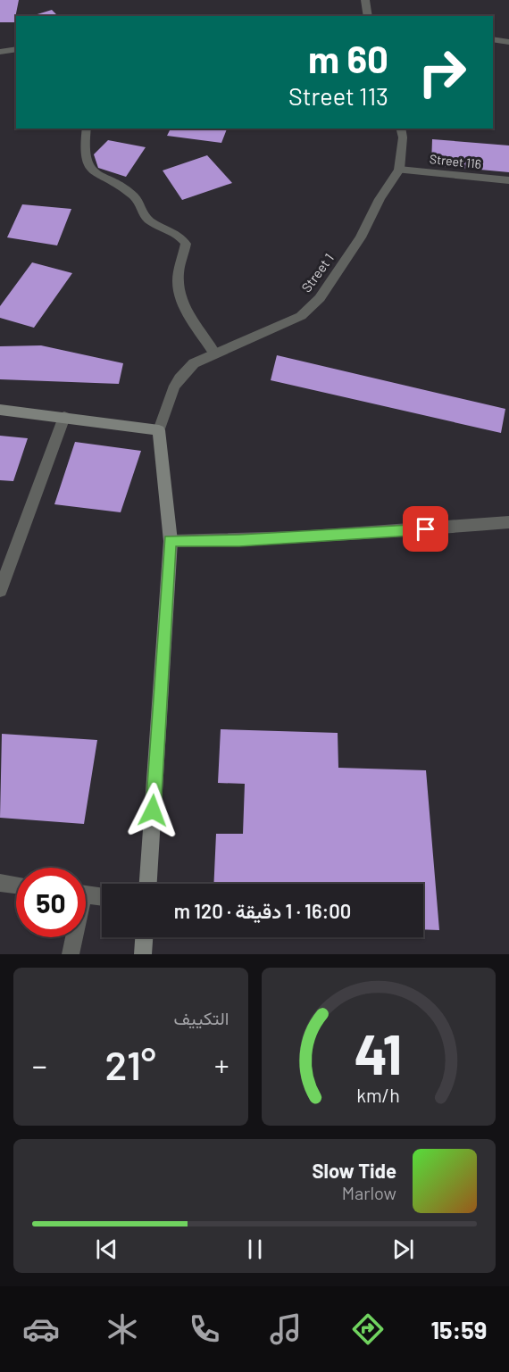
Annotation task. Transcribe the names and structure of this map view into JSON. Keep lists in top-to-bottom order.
{
  "streets": {
    "street": ["Street 116", "Street 1"]
  },
  "crossings": [
    ["Street 116", "Street 1"]
  ],
  "page": {
    "turn": ["60 m", "Street 113"],
    "limit": "50",
    "trip": "16:00 · 1 دقيقة · 120 m",
    "tile": "التكييف",
    "heat": ["−", "21°", "+"],
    "song": ["Slow Tide", "Marlow"],
    "tabs": "15:59",
    "gauge": ["41", "km/h"]
  }
}
